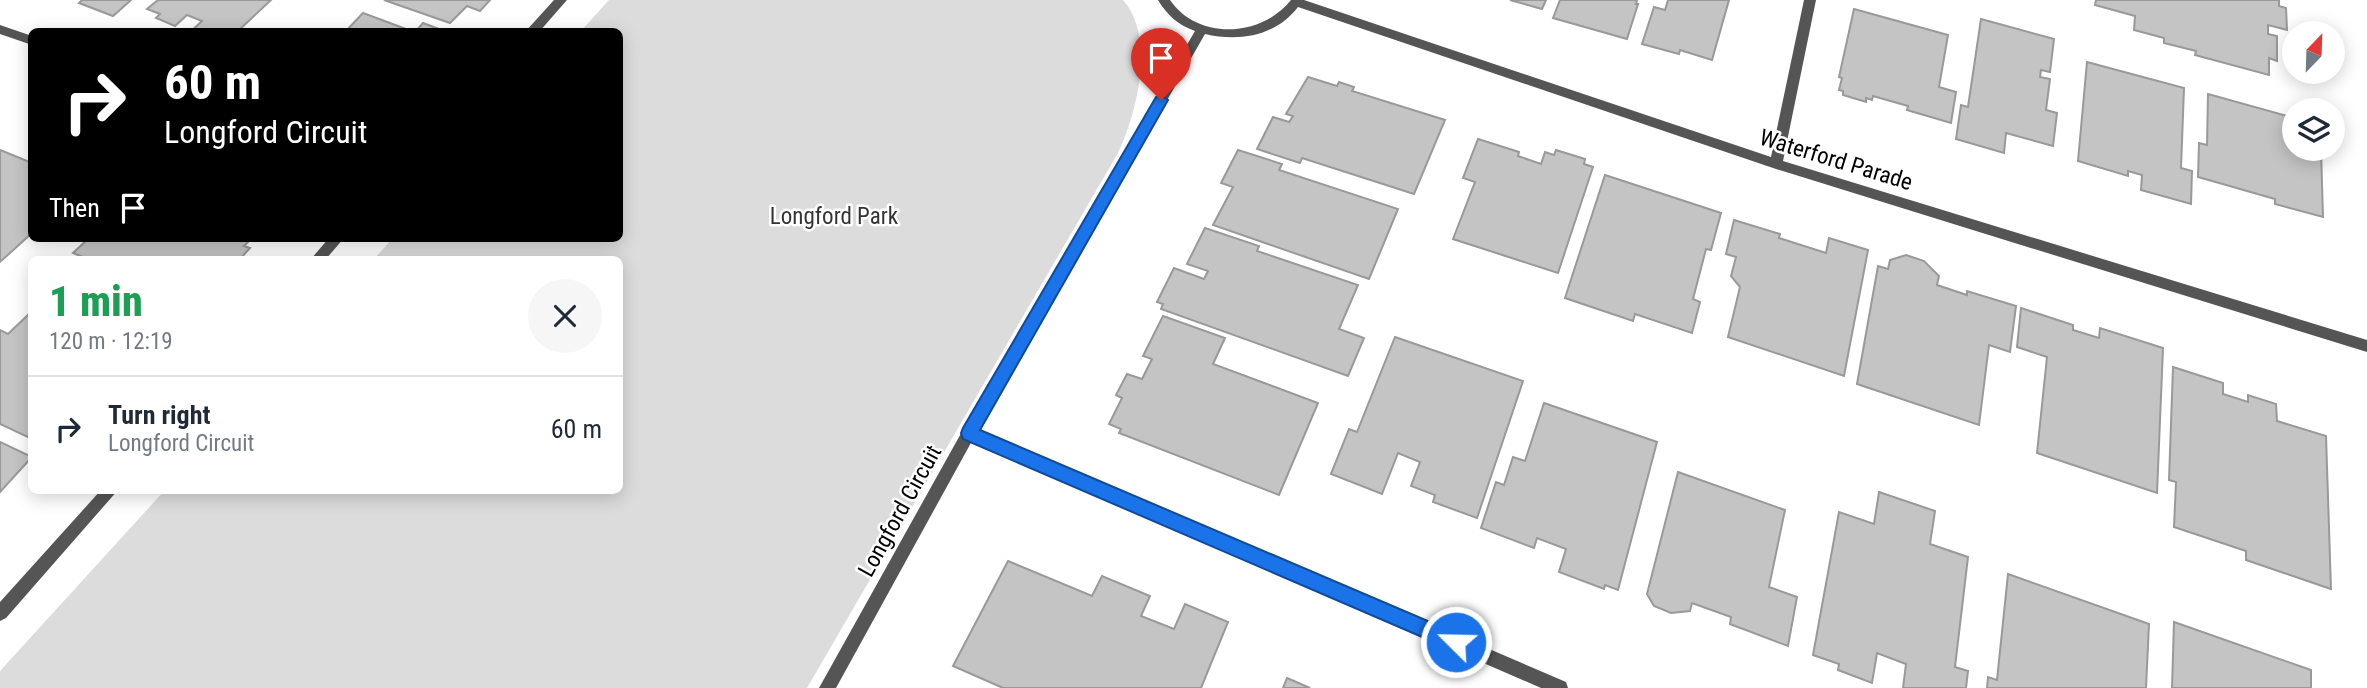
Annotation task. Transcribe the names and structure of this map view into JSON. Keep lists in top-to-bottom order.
{
  "streets": {
    "street": ["Waterford Parade", "Longford Circuit"]
  },
  "parks": ["Longford Park"],
  "north": "top right",
  "page": {
    "turn": ["60 m", "Longford Circuit"],
    "then": "Then",
    "heading": ["1 min", "120 m · 12:19"],
    "list": [
      {
        "name": "Turn right",
        "note": "Longford Circuit",
        "value": "60 m"
      }
    ]
  }
}
